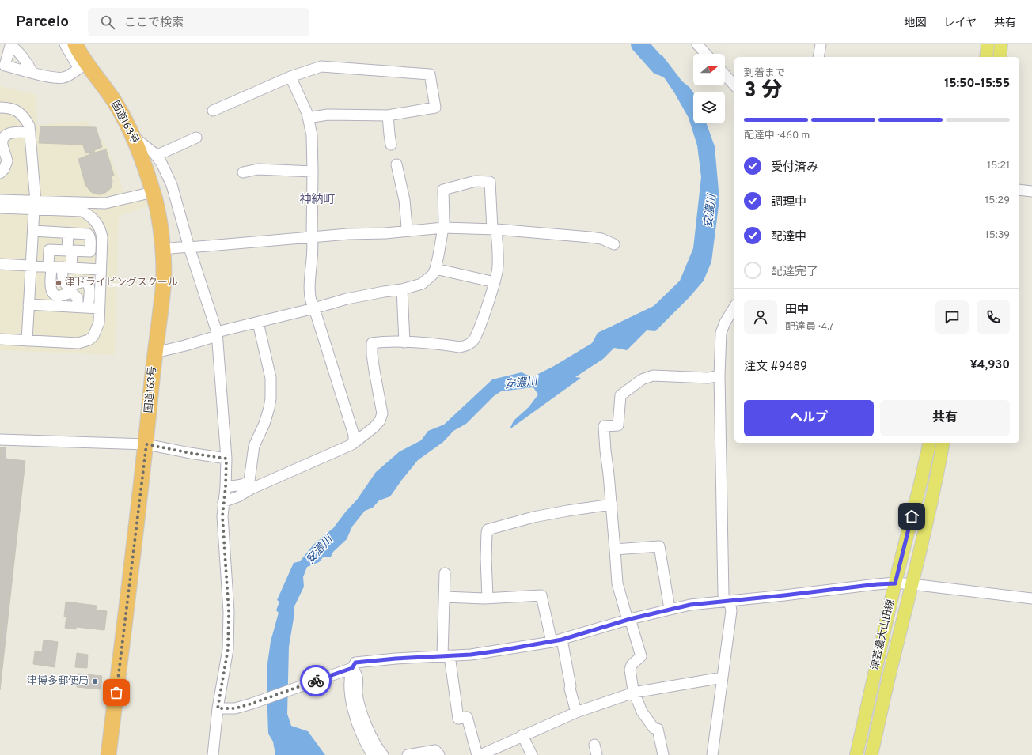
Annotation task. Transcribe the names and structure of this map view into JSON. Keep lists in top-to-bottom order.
{
  "streets": {
    "highway": ["国道163号"],
    "main road": ["津芸濃大山田線"]
  },
  "districts": ["神納町"],
  "water": ["安濃川"],
  "places": ["津ドライビングスクール", "津博多郵便局"],
  "north": "right",
  "page": {
    "header": "Parcelo",
    "search": "ここで検索",
    "nav": ["地図", "レイヤ", "共有"],
    "heading": ["3 分", "到着まで", "15:50–15:55"],
    "panel": [
      "田中",
      "配達員 · 4.7",
      "注文 #9489",
      "¥4,930"
    ],
    "bar": "配達中 · 460 m",
    "list": [
      ["受付済み", "15:21"],
      ["調理中", "15:29"],
      ["配達中", "15:39"],
      "配達完了"
    ],
    "buttons": ["ヘルプ", "共有"]
  }
}
